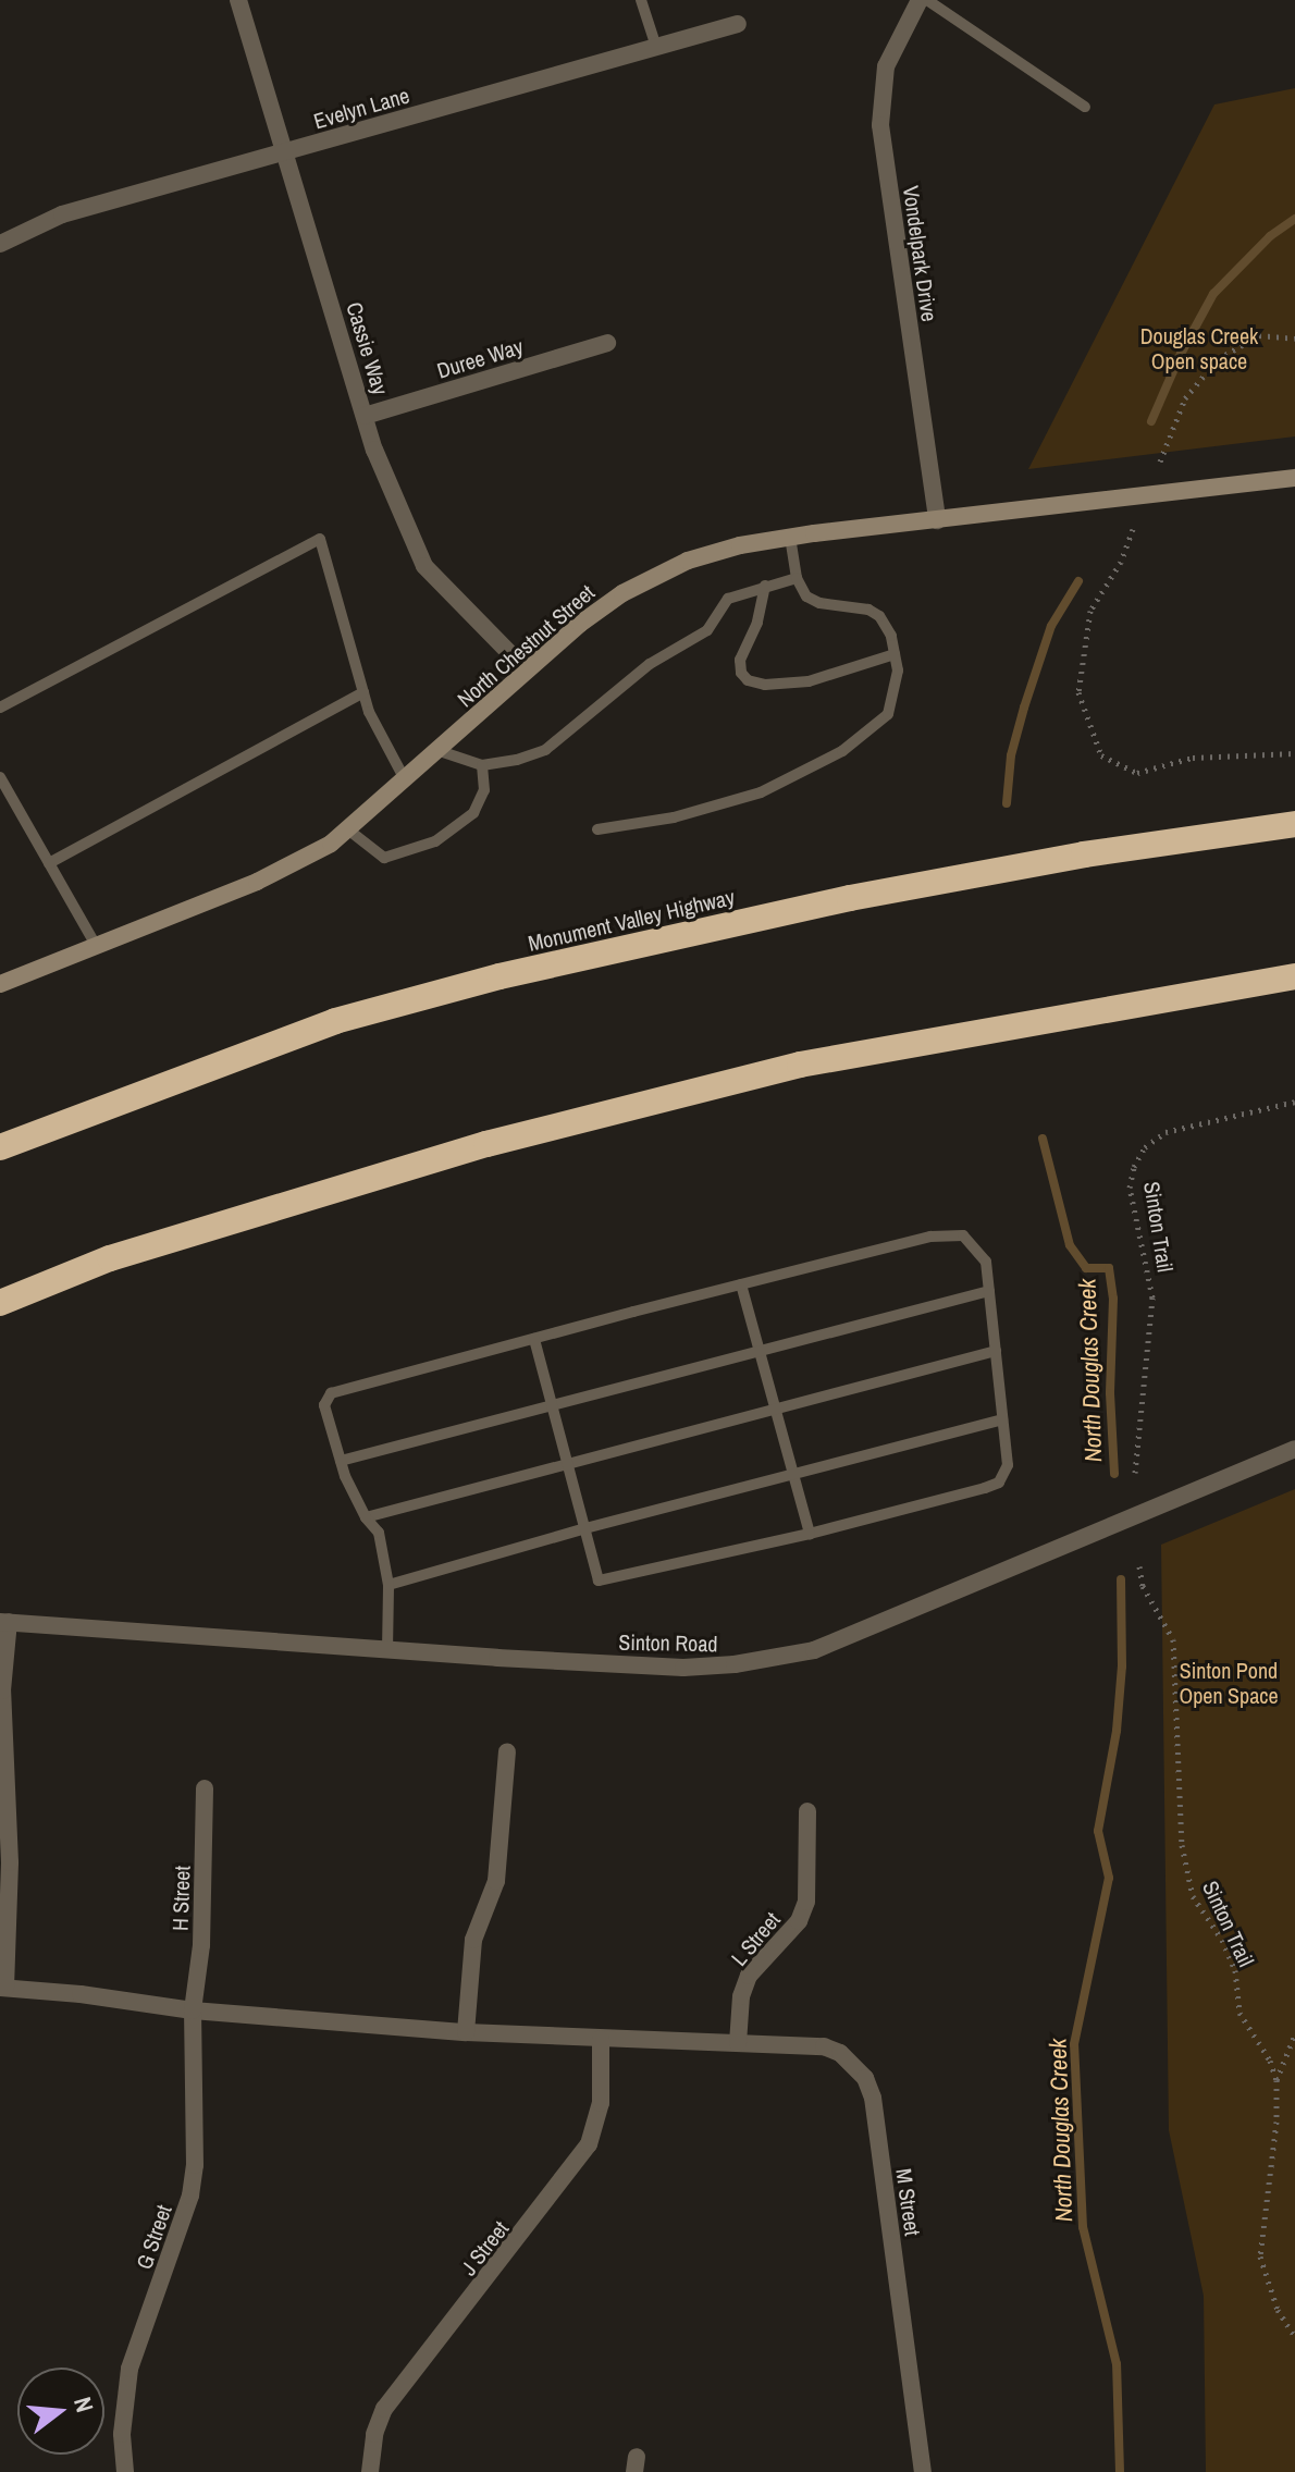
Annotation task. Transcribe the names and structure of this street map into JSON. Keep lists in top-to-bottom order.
{
  "streets": {
    "highway": ["Monument Valley Highway"],
    "main road": ["North Chestnut Street"],
    "street": [
      "Evelyn Lane",
      "Vondelpark Drive",
      "Cassie Way",
      "Duree Way",
      "Sinton Road",
      "H Street",
      "L Street",
      "M Street",
      "G Street",
      "J Street"
    ],
    "path": ["Sinton Trail"]
  },
  "crossings": [
    ["Evelyn Lane", "Cassie Way"],
    ["Vondelpark Drive", "North Chestnut Street"],
    ["Cassie Way", "Duree Way"],
    ["Cassie Way", "North Chestnut Street"],
    ["H Street", "M Street"],
    ["H Street", "G Street"],
    ["L Street", "M Street"],
    ["M Street", "G Street"],
    ["M Street", "J Street"]
  ],
  "water": ["North Douglas Creek"],
  "parks": ["Douglas Creek Open space", "Sinton Pond Open Space"],
  "north": "right"
}
